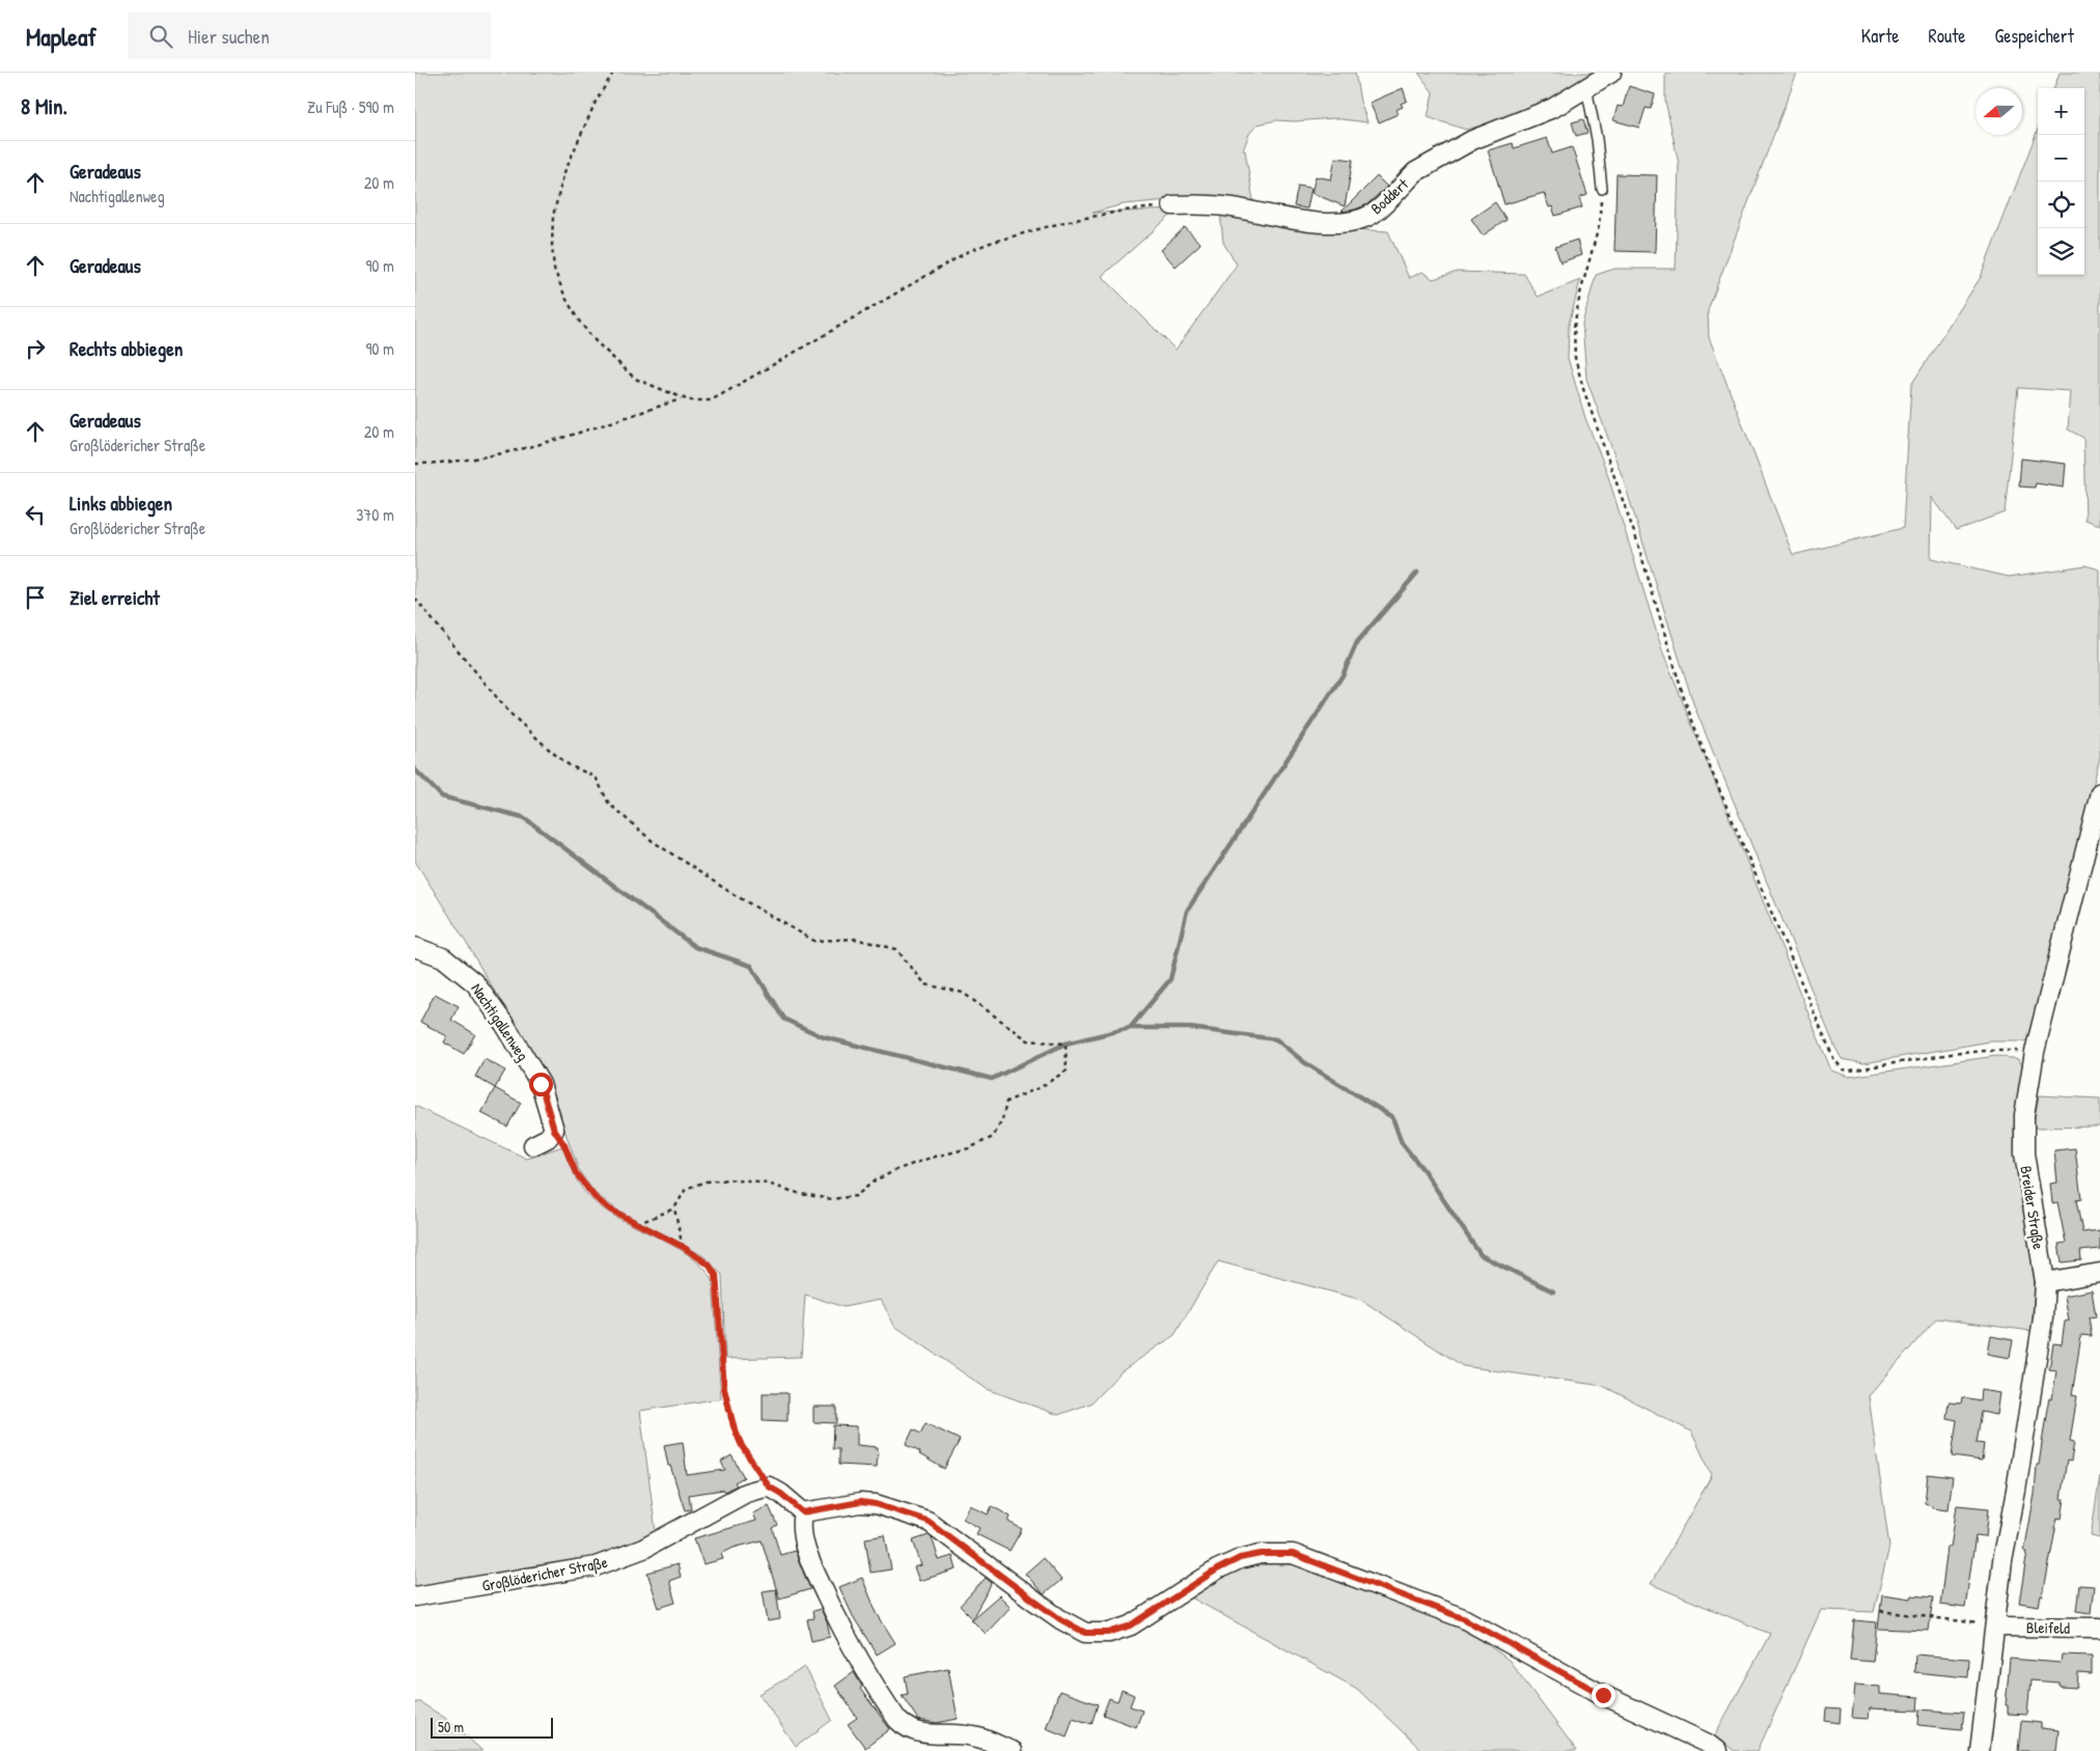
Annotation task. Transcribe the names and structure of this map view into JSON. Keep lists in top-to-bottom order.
{
  "streets": {
    "street": [
      "Boddert",
      "Nachtigallenweg",
      "Breider Straße",
      "Großlödericher Straße",
      "Bleifeld"
    ]
  },
  "crossings": [
    ["Breider Straße", "Bleifeld"]
  ],
  "scale_bar": "50 m",
  "north": "left",
  "page": {
    "header": "Mapleaf",
    "search": "Hier suchen",
    "nav": ["Karte", "Route", "Gespeichert"],
    "heading": ["8 Min.", "Zu Fuß · 590 m"],
    "map_buttons": ["+", "−"],
    "list": [
      ["Geradeaus", "Nachtigallenweg", "20 m"],
      ["Geradeaus", "90 m"],
      ["Rechts abbiegen", "90 m"],
      ["Geradeaus", "Großlödericher Straße", "20 m"],
      ["Links abbiegen", "Großlödericher Straße", "370 m"],
      "Ziel erreicht"
    ],
    "scale": "50 m"
  }
}
